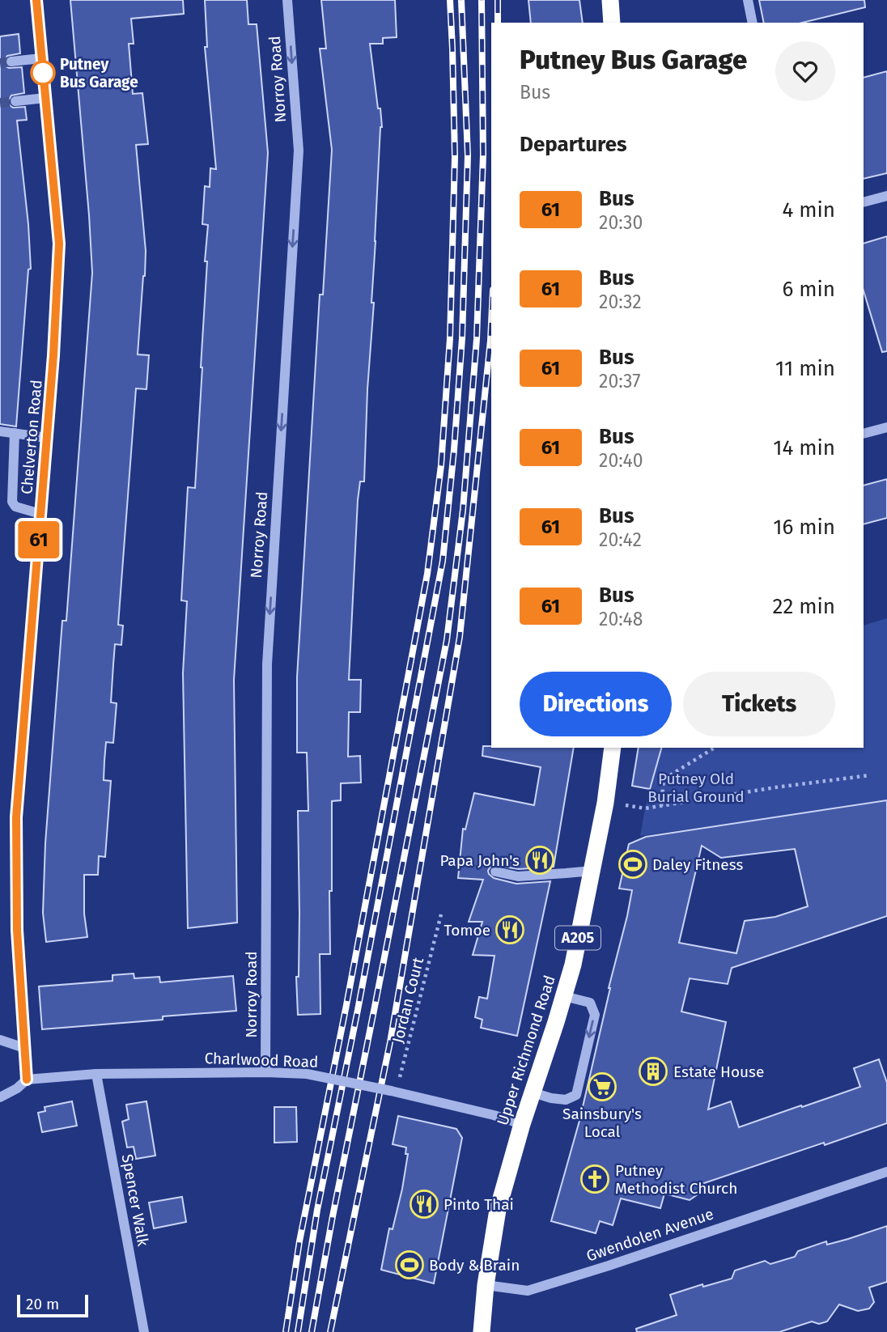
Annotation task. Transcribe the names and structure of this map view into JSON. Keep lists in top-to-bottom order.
{
  "streets": {
    "highway": ["A205", "Upper Richmond Road"],
    "street": [
      "Norroy Road",
      "Chelverton Road",
      "Charlwood Road",
      "Spencer Walk",
      "Gwendolen Avenue"
    ],
    "path": ["Jordan Court"]
  },
  "crossings": [
    ["Norroy Road", "Charlwood Road"],
    ["Chelverton Road", "Charlwood Road"],
    ["Jordan Court", "Charlwood Road"],
    ["Upper Richmond Road", "Charlwood Road"],
    ["Upper Richmond Road", "Gwendolen Avenue"],
    ["Charlwood Road", "Spencer Walk"]
  ],
  "one_way": ["Norroy Road"],
  "parks": ["Putney Old Burial Ground"],
  "places": {
    "other": ["Putney Bus Garage"],
    "restaurant": ["Papa John's", "Tomoe", "Pinto Thai"],
    "sports": ["Daley Fitness", "Body & Brain"],
    "building": ["Estate House"],
    "supermarket": ["Sainsbury's Local"],
    "church": ["Putney Methodist Church"]
  },
  "lines": ["bus line 61"],
  "scale_bar": "20 m",
  "page": {
    "on_map": "61",
    "heading": [
      ["Putney Bus Garage", "Bus"],
      "Departures"
    ],
    "list": [
      {
        "mark": "61",
        "name": "Bus",
        "note": "20:30",
        "value": "4 min"
      },
      {
        "mark": "61",
        "name": "Bus",
        "note": "20:32",
        "value": "6 min"
      },
      {
        "mark": "61",
        "name": "Bus",
        "note": "20:37",
        "value": "11 min"
      },
      {
        "mark": "61",
        "name": "Bus",
        "note": "20:40",
        "value": "14 min"
      },
      {
        "mark": "61",
        "name": "Bus",
        "note": "20:42",
        "value": "16 min"
      },
      {
        "mark": "61",
        "name": "Bus",
        "note": "20:48",
        "value": "22 min"
      }
    ],
    "buttons": ["Directions", "Tickets"],
    "scale": "20 m"
  }
}
